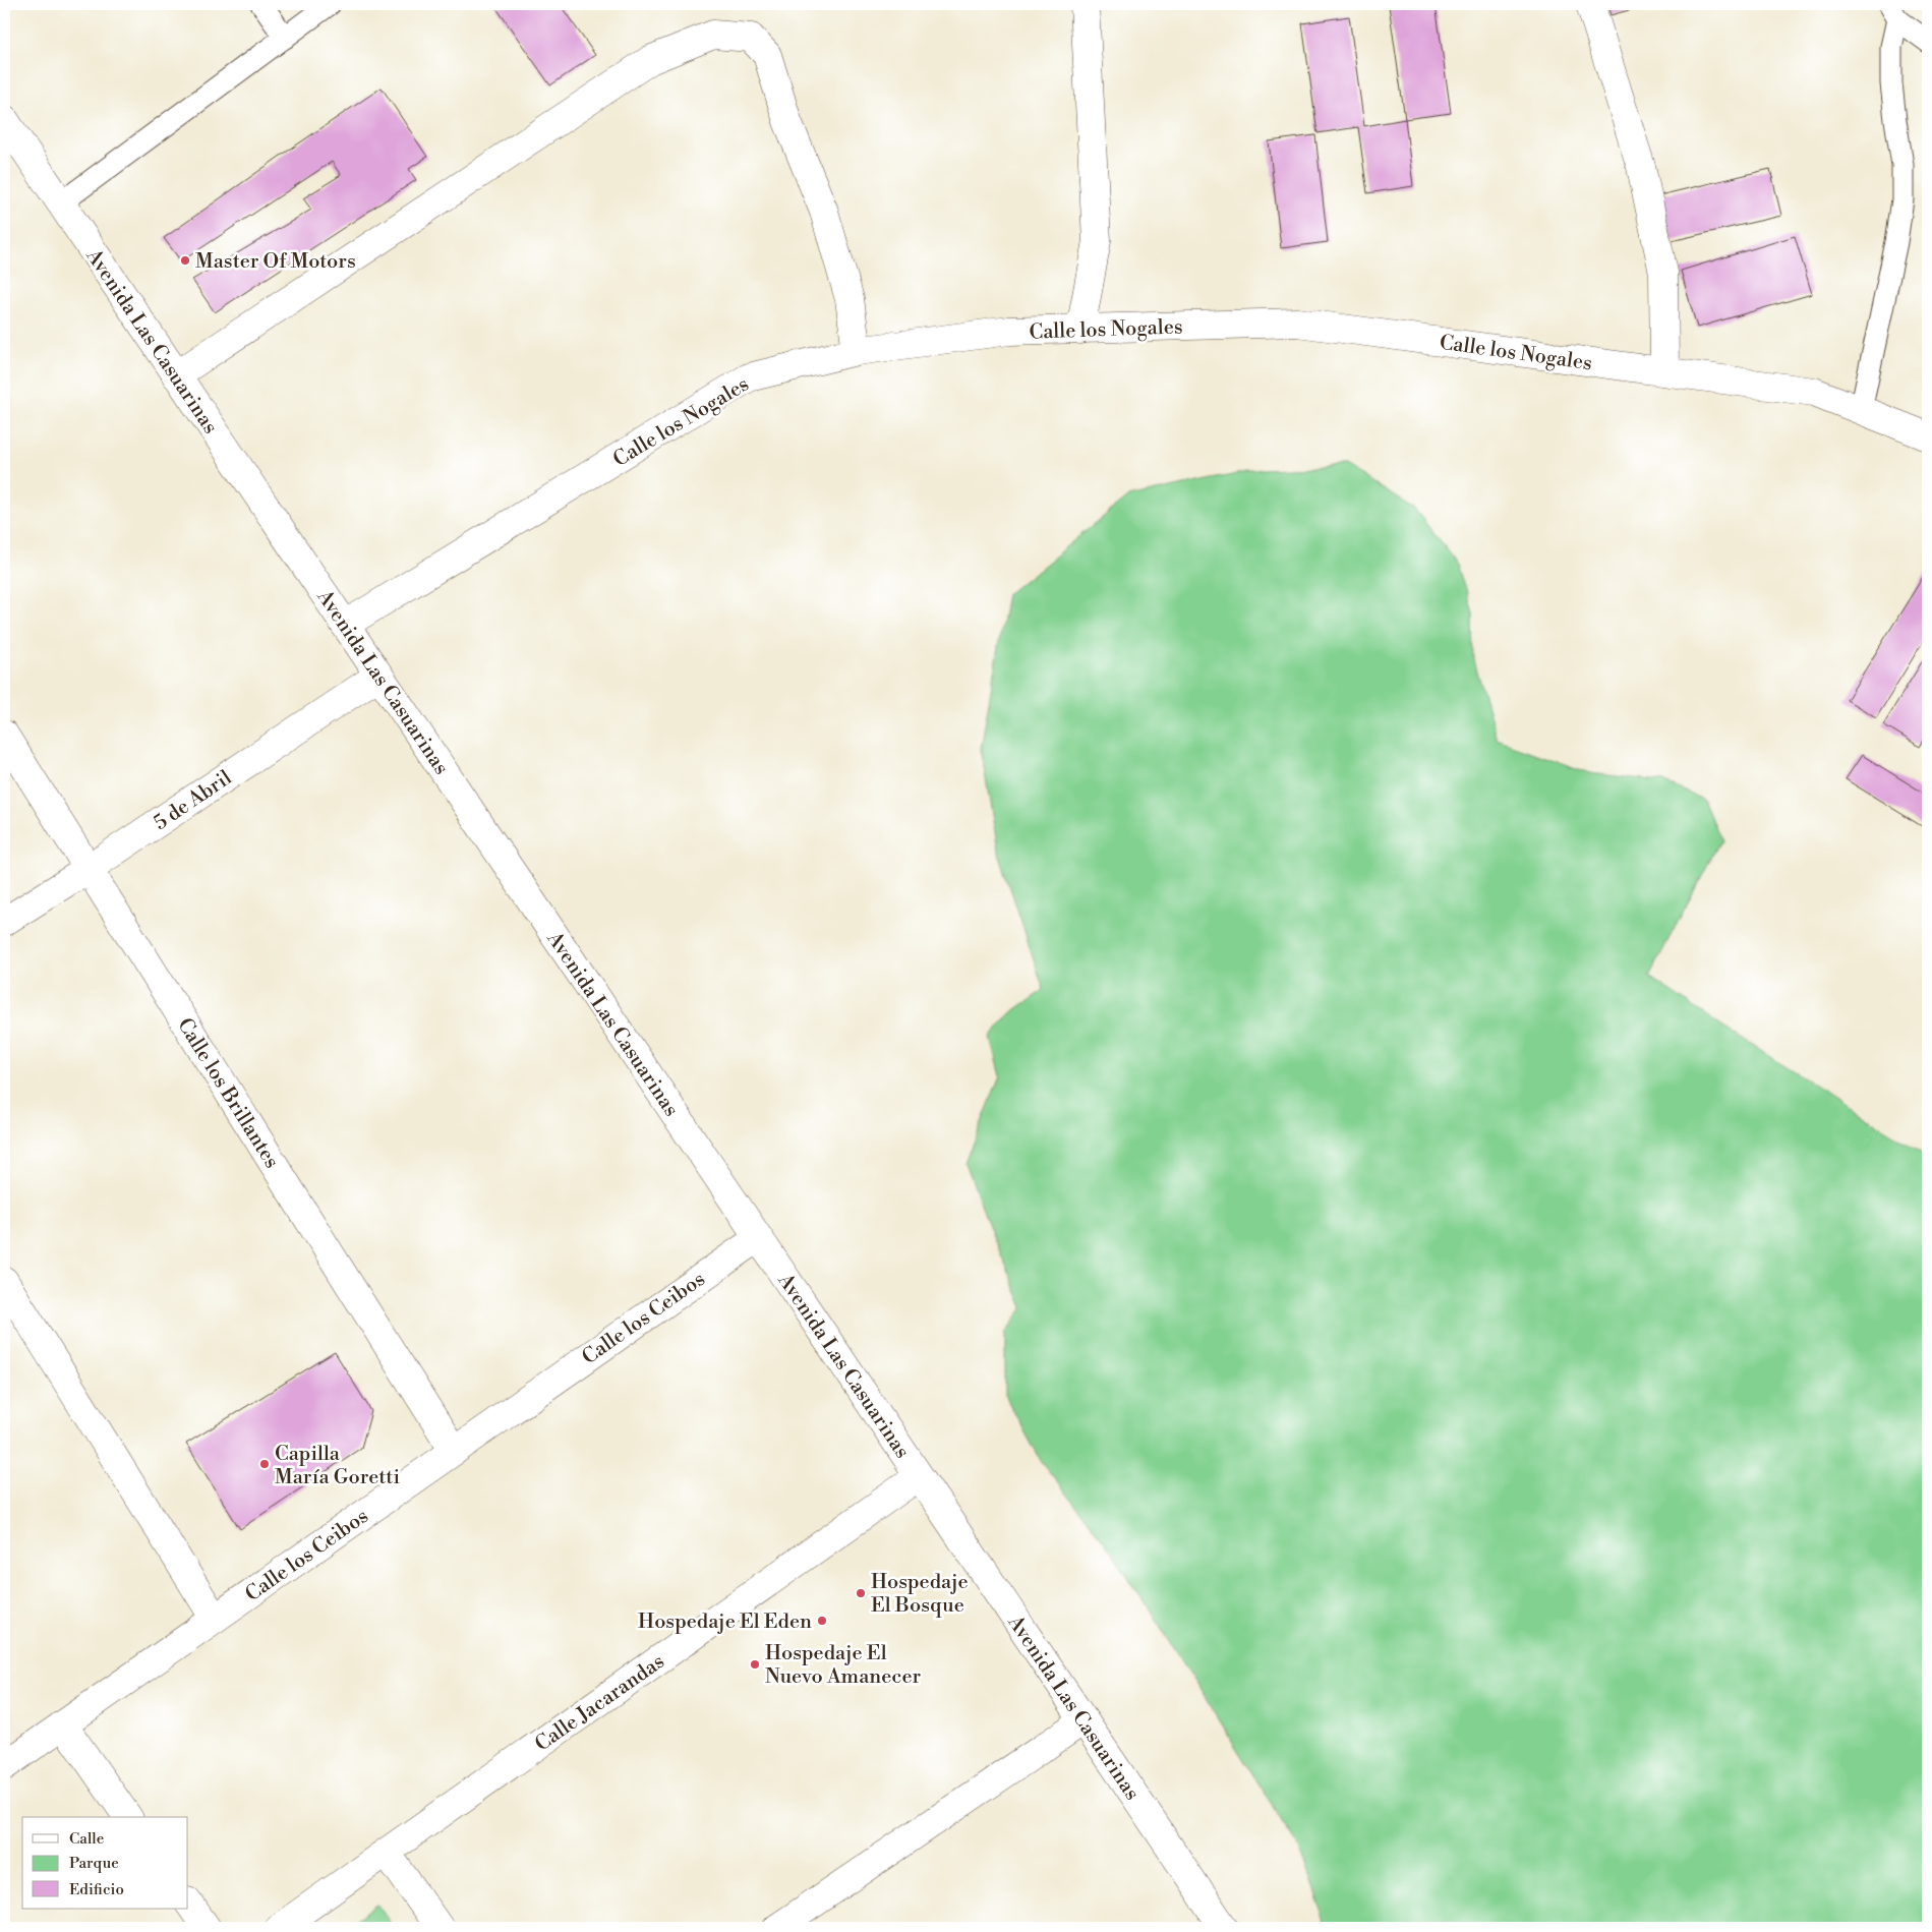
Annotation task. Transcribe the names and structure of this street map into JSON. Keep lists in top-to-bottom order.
{
  "streets": {
    "street": [
      "Calle los Nogales",
      "Avenida Las Casuarinas",
      "5 de Abril",
      "Calle los Brillantes",
      "Calle los Ceibos",
      "Calle Jacarandas"
    ]
  },
  "crossings": [
    ["Calle los Nogales", "Avenida Las Casuarinas"],
    ["Avenida Las Casuarinas", "5 de Abril"],
    ["Avenida Las Casuarinas", "Calle los Ceibos"],
    ["Avenida Las Casuarinas", "Calle Jacarandas"],
    ["5 de Abril", "Calle los Brillantes"],
    ["Calle los Brillantes", "Calle los Ceibos"]
  ],
  "places": [
    "Master Of Motors",
    "Capilla María Goretti",
    "Hospedaje El Bosque",
    "Hospedaje El Eden",
    "Hospedaje El Nuevo Amanecer"
  ],
  "legend": ["Calle", "Parque", "Edificio"]
}
